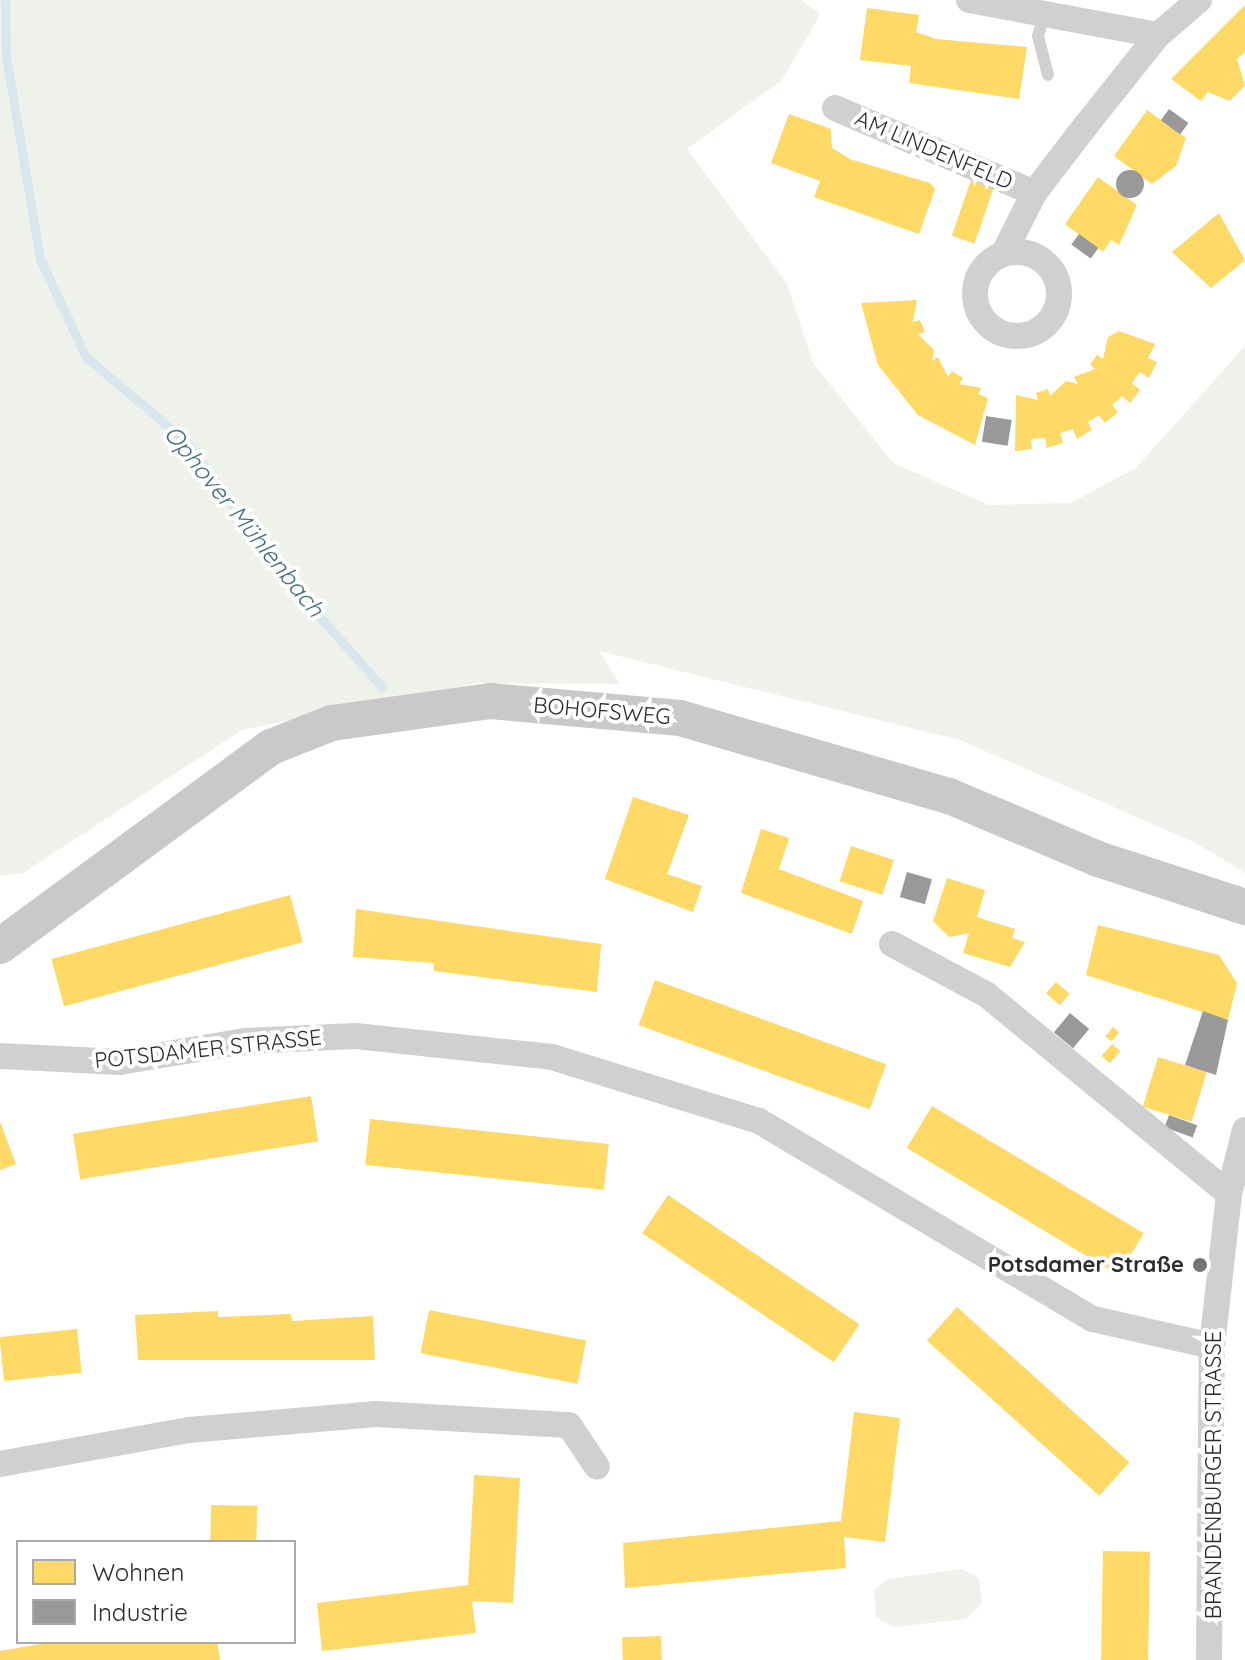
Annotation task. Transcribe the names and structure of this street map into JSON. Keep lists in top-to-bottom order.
{
  "streets": {
    "street": [
      "AM LINDENFELD",
      "BOHOFSWEG",
      "POTSDAMER STRASSE",
      "BRANDENBURGER STRASSE"
    ]
  },
  "crossings": [
    ["POTSDAMER STRASSE", "BRANDENBURGER STRASSE"]
  ],
  "water": ["Ophover Mühlenbach"],
  "places": ["Potsdamer Straße"],
  "legend": ["Wohnen", "Industrie"]
}
